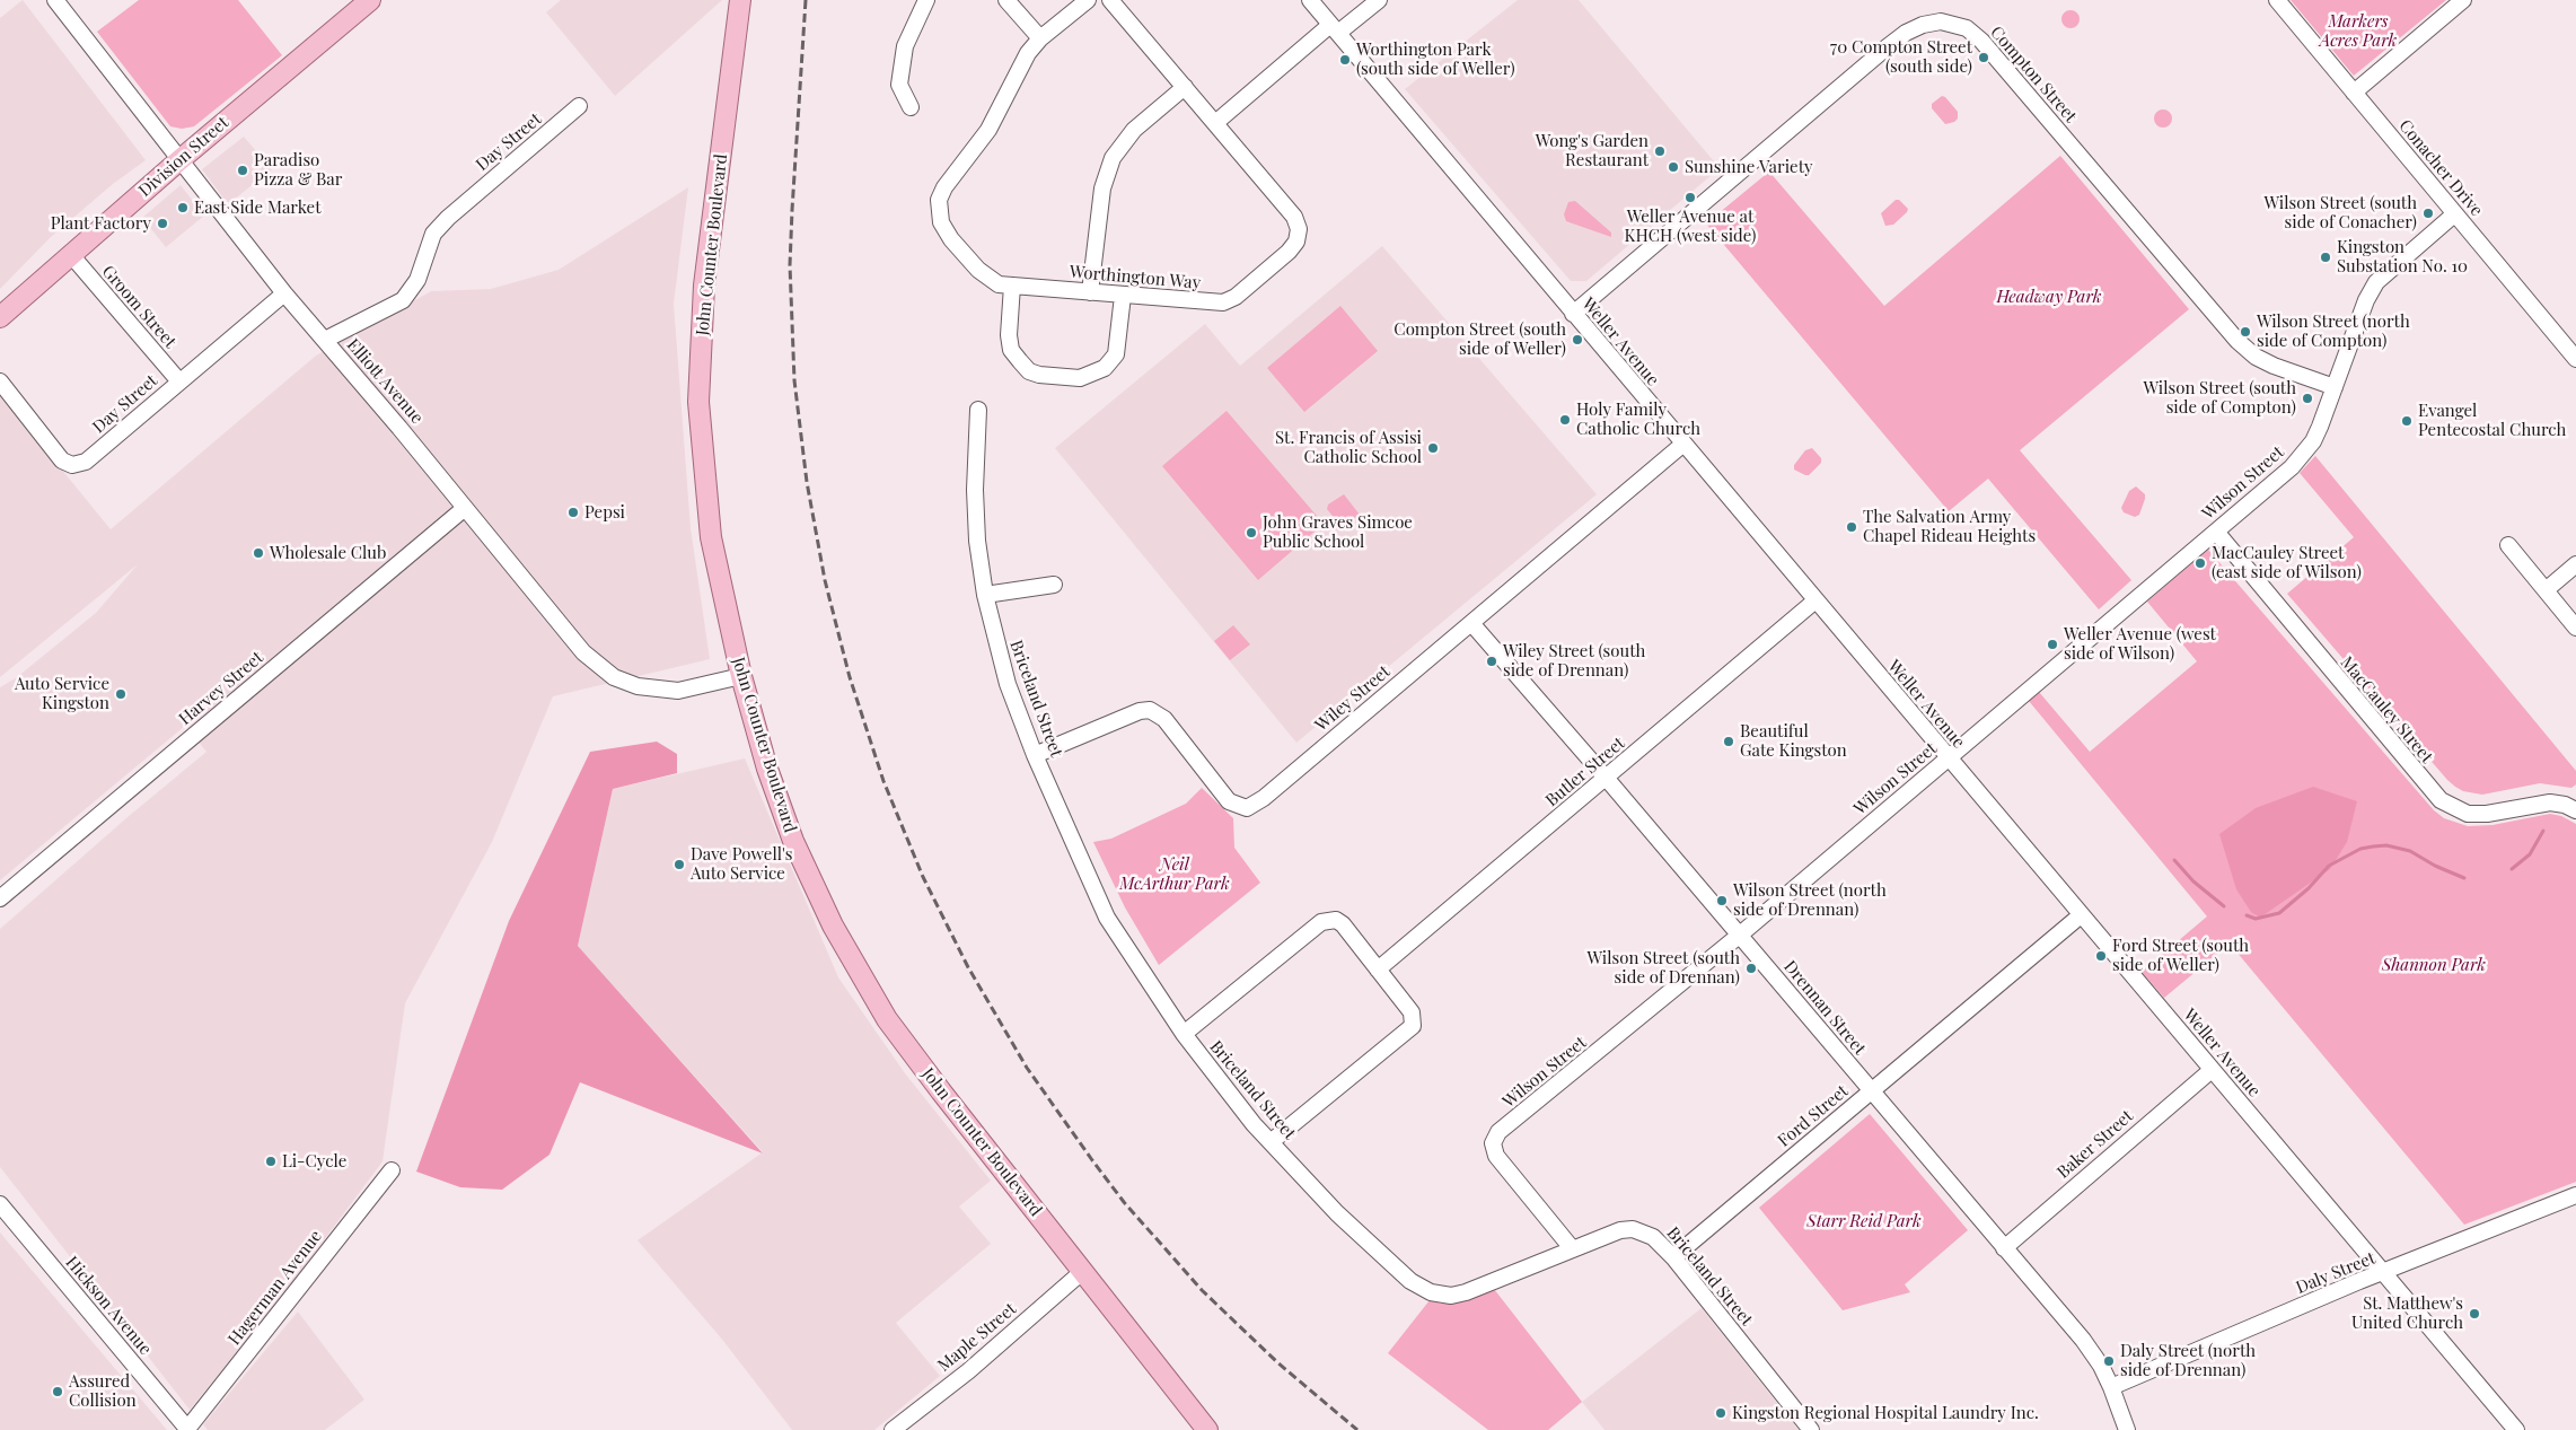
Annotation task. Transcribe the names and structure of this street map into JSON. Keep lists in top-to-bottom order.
{
  "streets": {
    "main road": ["Division Street", "John Counter Boulevard"],
    "street": [
      "Compton Street",
      "Day Street",
      "Conacher Drive",
      "Worthington Way",
      "Groom Street",
      "Weller Avenue",
      "Elliott Avenue",
      "Wilson Street",
      "Harvey Street",
      "Briceland Street",
      "Wiley Street",
      "MacCauley Street",
      "Butler Street",
      "Drennan Street",
      "Ford Street",
      "Baker Street",
      "Daly Street",
      "Hagerman Avenue",
      "Hickson Avenue",
      "Maple Street"
    ]
  },
  "crossings": [
    ["Compton Street", "Weller Avenue"],
    ["Compton Street", "Wilson Street"],
    ["Day Street", "Groom Street"],
    ["Day Street", "Elliott Avenue"],
    ["Division Street", "Groom Street"],
    ["Division Street", "Elliott Avenue"],
    ["Conacher Drive", "Wilson Street"],
    ["John Counter Boulevard", "Elliott Avenue"],
    ["John Counter Boulevard", "Maple Street"],
    ["Weller Avenue", "Wilson Street"],
    ["Weller Avenue", "Wiley Street"],
    ["Weller Avenue", "Butler Street"],
    ["Weller Avenue", "Ford Street"],
    ["Weller Avenue", "Baker Street"],
    ["Weller Avenue", "Daly Street"],
    ["Elliott Avenue", "Harvey Street"],
    ["Wilson Street", "Briceland Street"],
    ["Wilson Street", "MacCauley Street"],
    ["Wilson Street", "Drennan Street"],
    ["Briceland Street", "Wiley Street"],
    ["Briceland Street", "Ford Street"],
    ["Wiley Street", "Drennan Street"],
    ["Butler Street", "Drennan Street"],
    ["Drennan Street", "Ford Street"],
    ["Drennan Street", "Baker Street"],
    ["Drennan Street", "Daly Street"],
    ["Hagerman Avenue", "Hickson Avenue"]
  ],
  "parks": [
    "Markers Acres Park",
    "Headway Park",
    "Neil McArthur Park",
    "Shannon Park",
    "Starr Reid Park"
  ],
  "places": [
    "70 Compton Street (south side)",
    "Worthington Park (south side of Weller)",
    "Wong's Garden Restaurant",
    "Sunshine Variety",
    "Paradiso Pizza & Bar",
    "Weller Avenue at KHCH (west side)",
    "East Side Market",
    "Wilson Street (south side of Conacher)",
    "Plant Factory",
    "Kingston Substation No. 10",
    "Wilson Street (north side of Compton)",
    "Compton Street (south side of Weller)",
    "Wilson Street (south side of Compton)",
    "Holy Family Catholic Church",
    "Evangel Pentecostal Church",
    "St. Francis of Assisi Catholic School",
    "Pepsi",
    "The Salvation Army Chapel Rideau Heights",
    "John Graves Simcoe Public School",
    "Wholesale Club",
    "MacCauley Street (east side of Wilson)",
    "Weller Avenue (west side of Wilson)",
    "Wiley Street (south side of Drennan)",
    "Auto Service Kingston",
    "Beautiful Gate Kingston",
    "Dave Powell's Auto Service",
    "Wilson Street (north side of Drennan)",
    "Ford Street (south side of Weller)",
    "Wilson Street (south side of Drennan)",
    "Li-Cycle",
    "St. Matthew's United Church",
    "Daly Street (north side of Drennan)",
    "Assured Collision",
    "Kingston Regional Hospital Laundry Inc."
  ]
}
